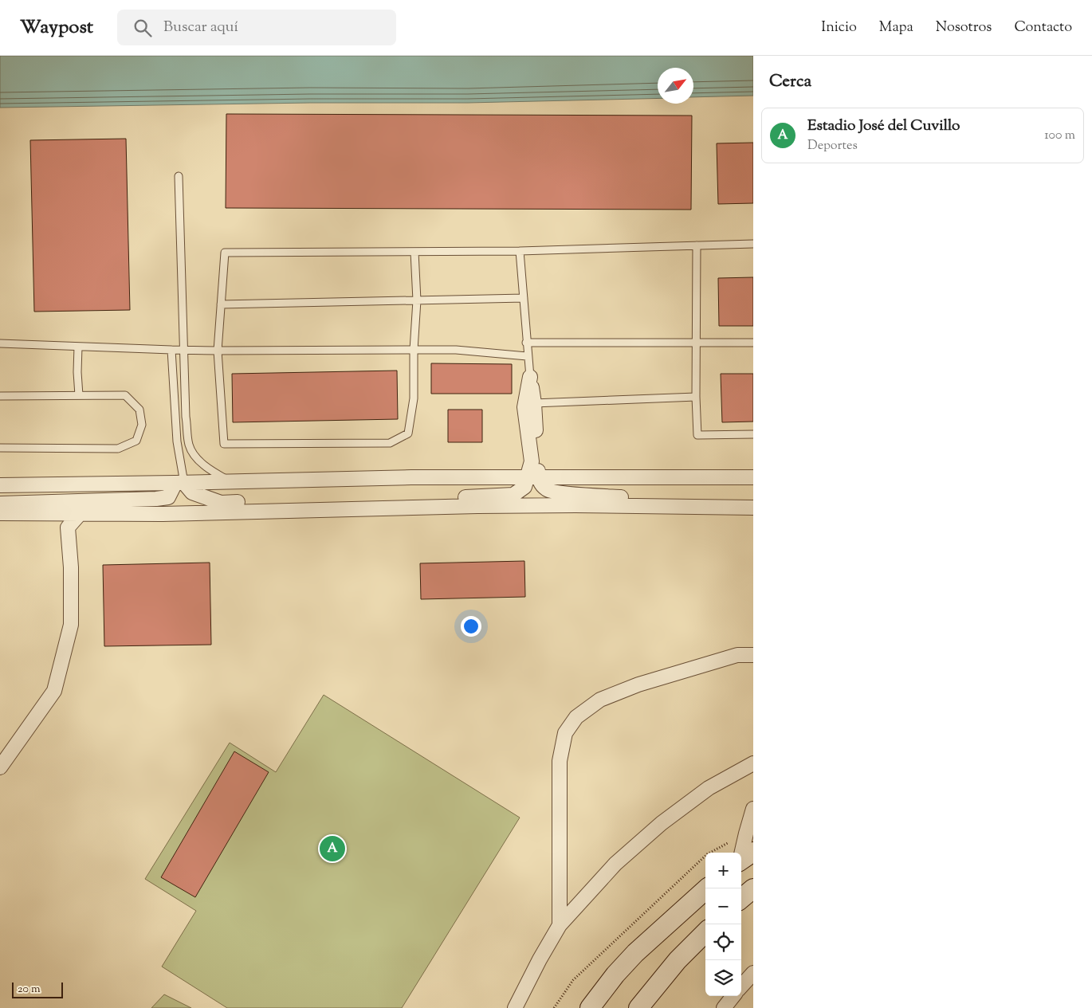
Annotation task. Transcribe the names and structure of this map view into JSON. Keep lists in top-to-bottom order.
{
  "scale_bar": "20 m",
  "north": "top right",
  "page": {
    "header": "Waypost",
    "search": "Buscar aquí",
    "nav": [
      "Inicio",
      "Mapa",
      "Nosotros",
      "Contacto"
    ],
    "heading": "Cerca",
    "list": [
      {
        "mark": "A",
        "name": "Estadio José del Cuvillo",
        "note": "Deportes",
        "value": "100 m"
      }
    ],
    "pins": "A",
    "map_buttons": ["+", "−"],
    "scale": "20 m"
  }
}
